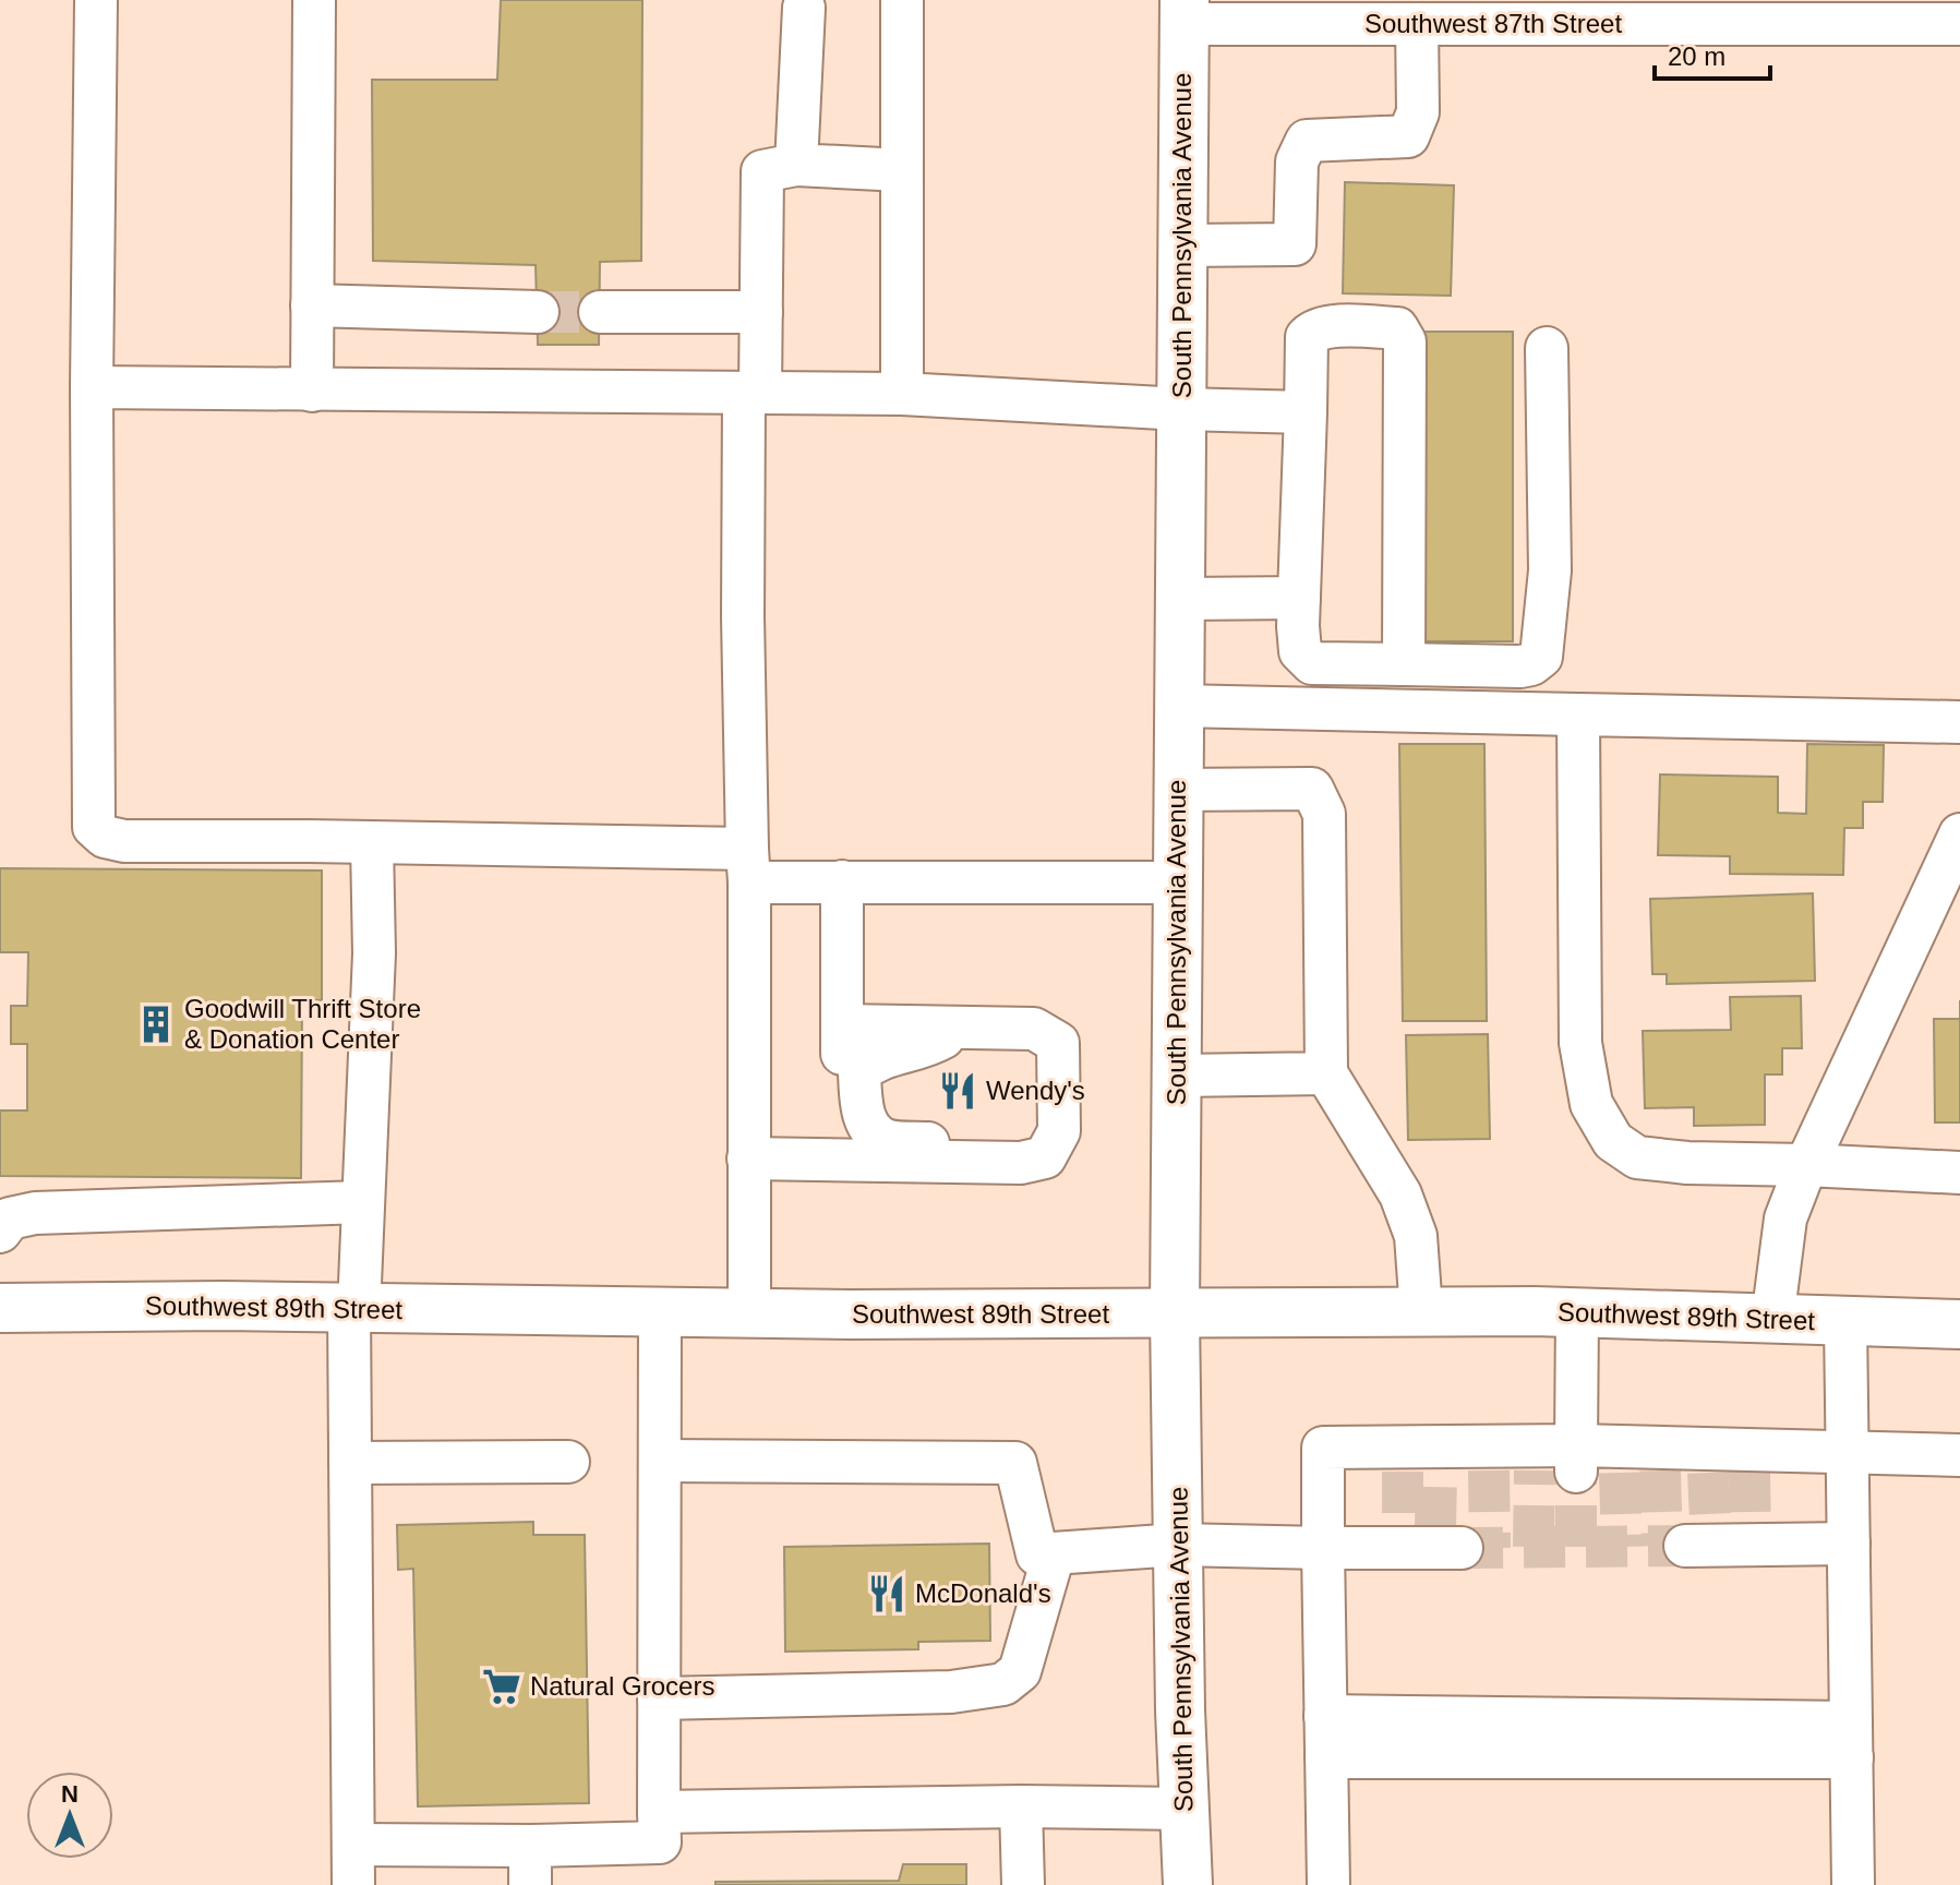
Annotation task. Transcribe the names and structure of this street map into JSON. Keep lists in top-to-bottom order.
{
  "streets": {
    "main road": ["South Pennsylvania Avenue", "Southwest 89th Street"],
    "street": ["Southwest 87th Street"]
  },
  "crossings": [
    ["Southwest 87th Street", "South Pennsylvania Avenue"],
    ["South Pennsylvania Avenue", "Southwest 89th Street"]
  ],
  "places": {
    "building": ["Goodwill Thrift Store & Donation Center"],
    "restaurant": ["Wendy's", "McDonald's"],
    "supermarket": ["Natural Grocers"]
  },
  "scale_bar": "20 m",
  "north": "top"
}
